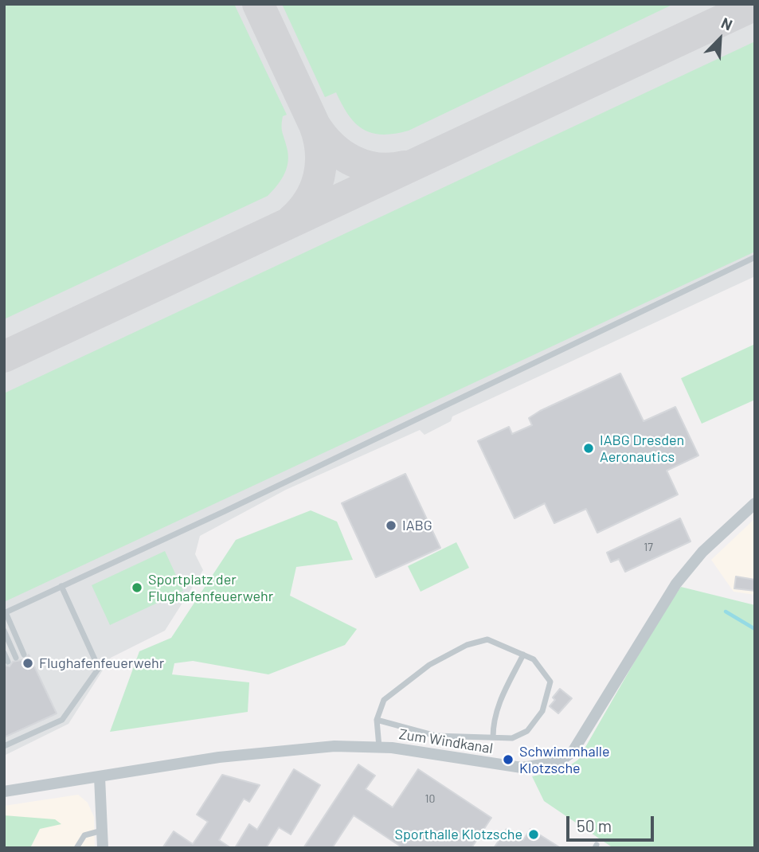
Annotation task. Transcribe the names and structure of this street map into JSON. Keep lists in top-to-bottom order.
{
  "streets": {
    "street": ["Zum Windkanal"]
  },
  "places": [
    "IABG Dresden Aeronautics",
    "IABG",
    "Sportplatz der Flughafenfeuerwehr",
    "Flughafenfeuerwehr",
    "Schwimmhalle Klotzsche",
    "Sporthalle Klotzsche"
  ],
  "house_numbers": ["17", "10"],
  "scale_bar": "50 m",
  "north": "top right"
}
